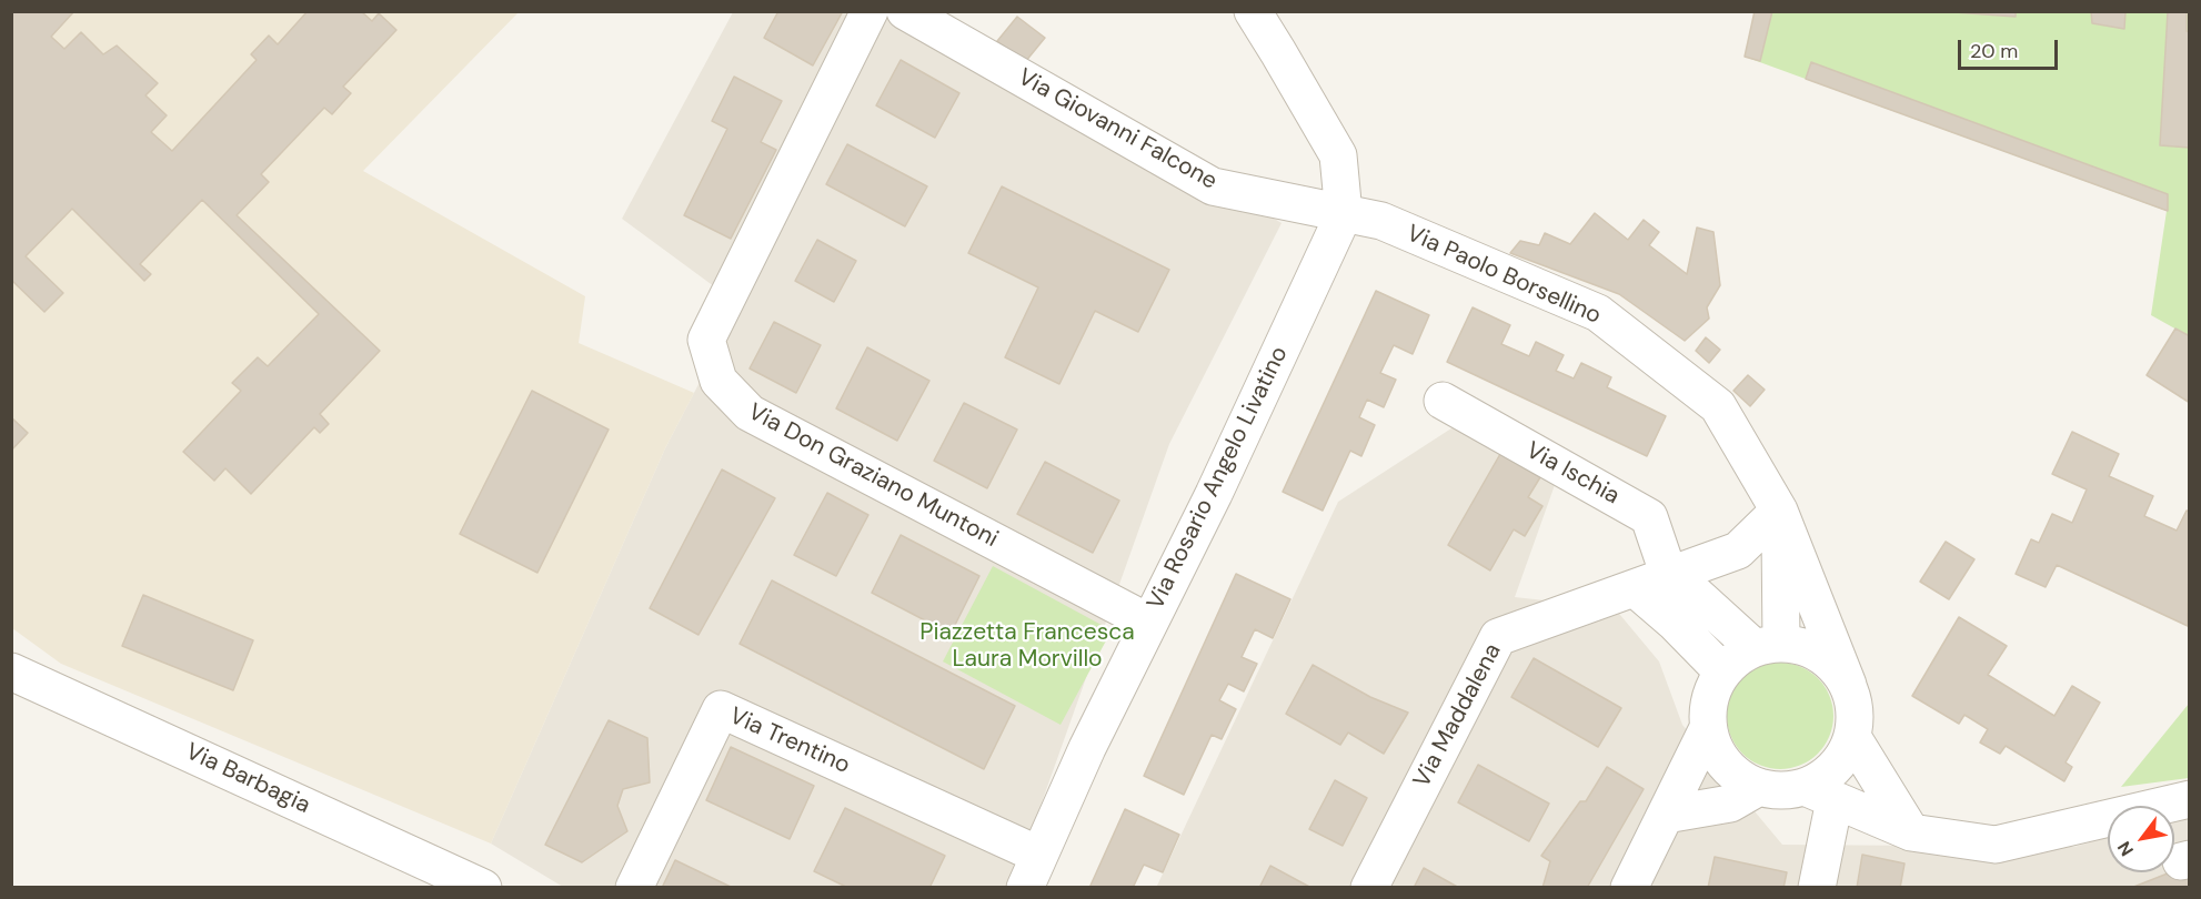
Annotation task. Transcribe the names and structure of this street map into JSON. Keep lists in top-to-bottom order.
{
  "streets": {
    "street": [
      "Via Giovanni Falcone",
      "Via Paolo Borsellino",
      "Via Ischia",
      "Via Don Graziano Muntoni",
      "Via Rosario Angelo Livatino",
      "Via Maddalena",
      "Via Trentino",
      "Via Barbagia"
    ]
  },
  "crossings": [
    ["Via Giovanni Falcone", "Via Paolo Borsellino"],
    ["Via Giovanni Falcone", "Via Rosario Angelo Livatino"],
    ["Via Paolo Borsellino", "Via Maddalena"],
    ["Via Ischia", "Via Maddalena"],
    ["Via Don Graziano Muntoni", "Via Rosario Angelo Livatino"],
    ["Via Rosario Angelo Livatino", "Via Trentino"]
  ],
  "parks": ["Piazzetta Francesca Laura Morvillo"],
  "scale_bar": "20 m",
  "north": "bottom left"
}
